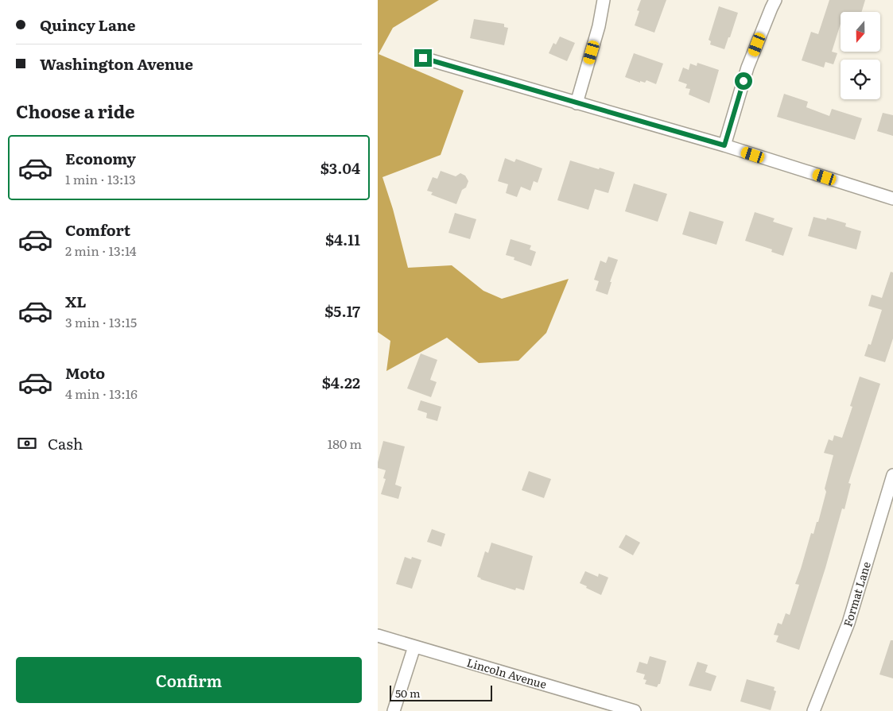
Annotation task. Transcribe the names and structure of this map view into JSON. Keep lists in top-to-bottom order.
{
  "streets": {
    "street": ["Format Lane", "Lincoln Avenue"]
  },
  "scale_bar": "50 m",
  "north": "bottom",
  "page": {
    "banner": ["Quincy Lane", "Washington Avenue"],
    "heading": "Choose a ride",
    "list": [
      {
        "name": "Economy",
        "note": "1 min · 13:13",
        "value": "$3.04"
      },
      {
        "name": "Comfort",
        "note": "2 min · 13:14",
        "value": "$4.11"
      },
      {
        "name": "XL",
        "note": "3 min · 13:15",
        "value": "$5.17"
      },
      {
        "name": "Moto",
        "note": "4 min · 13:16",
        "value": "$4.22"
      }
    ],
    "pay": ["Cash", "180 m"],
    "buttons": "Confirm",
    "scale": "50 m"
  }
}
